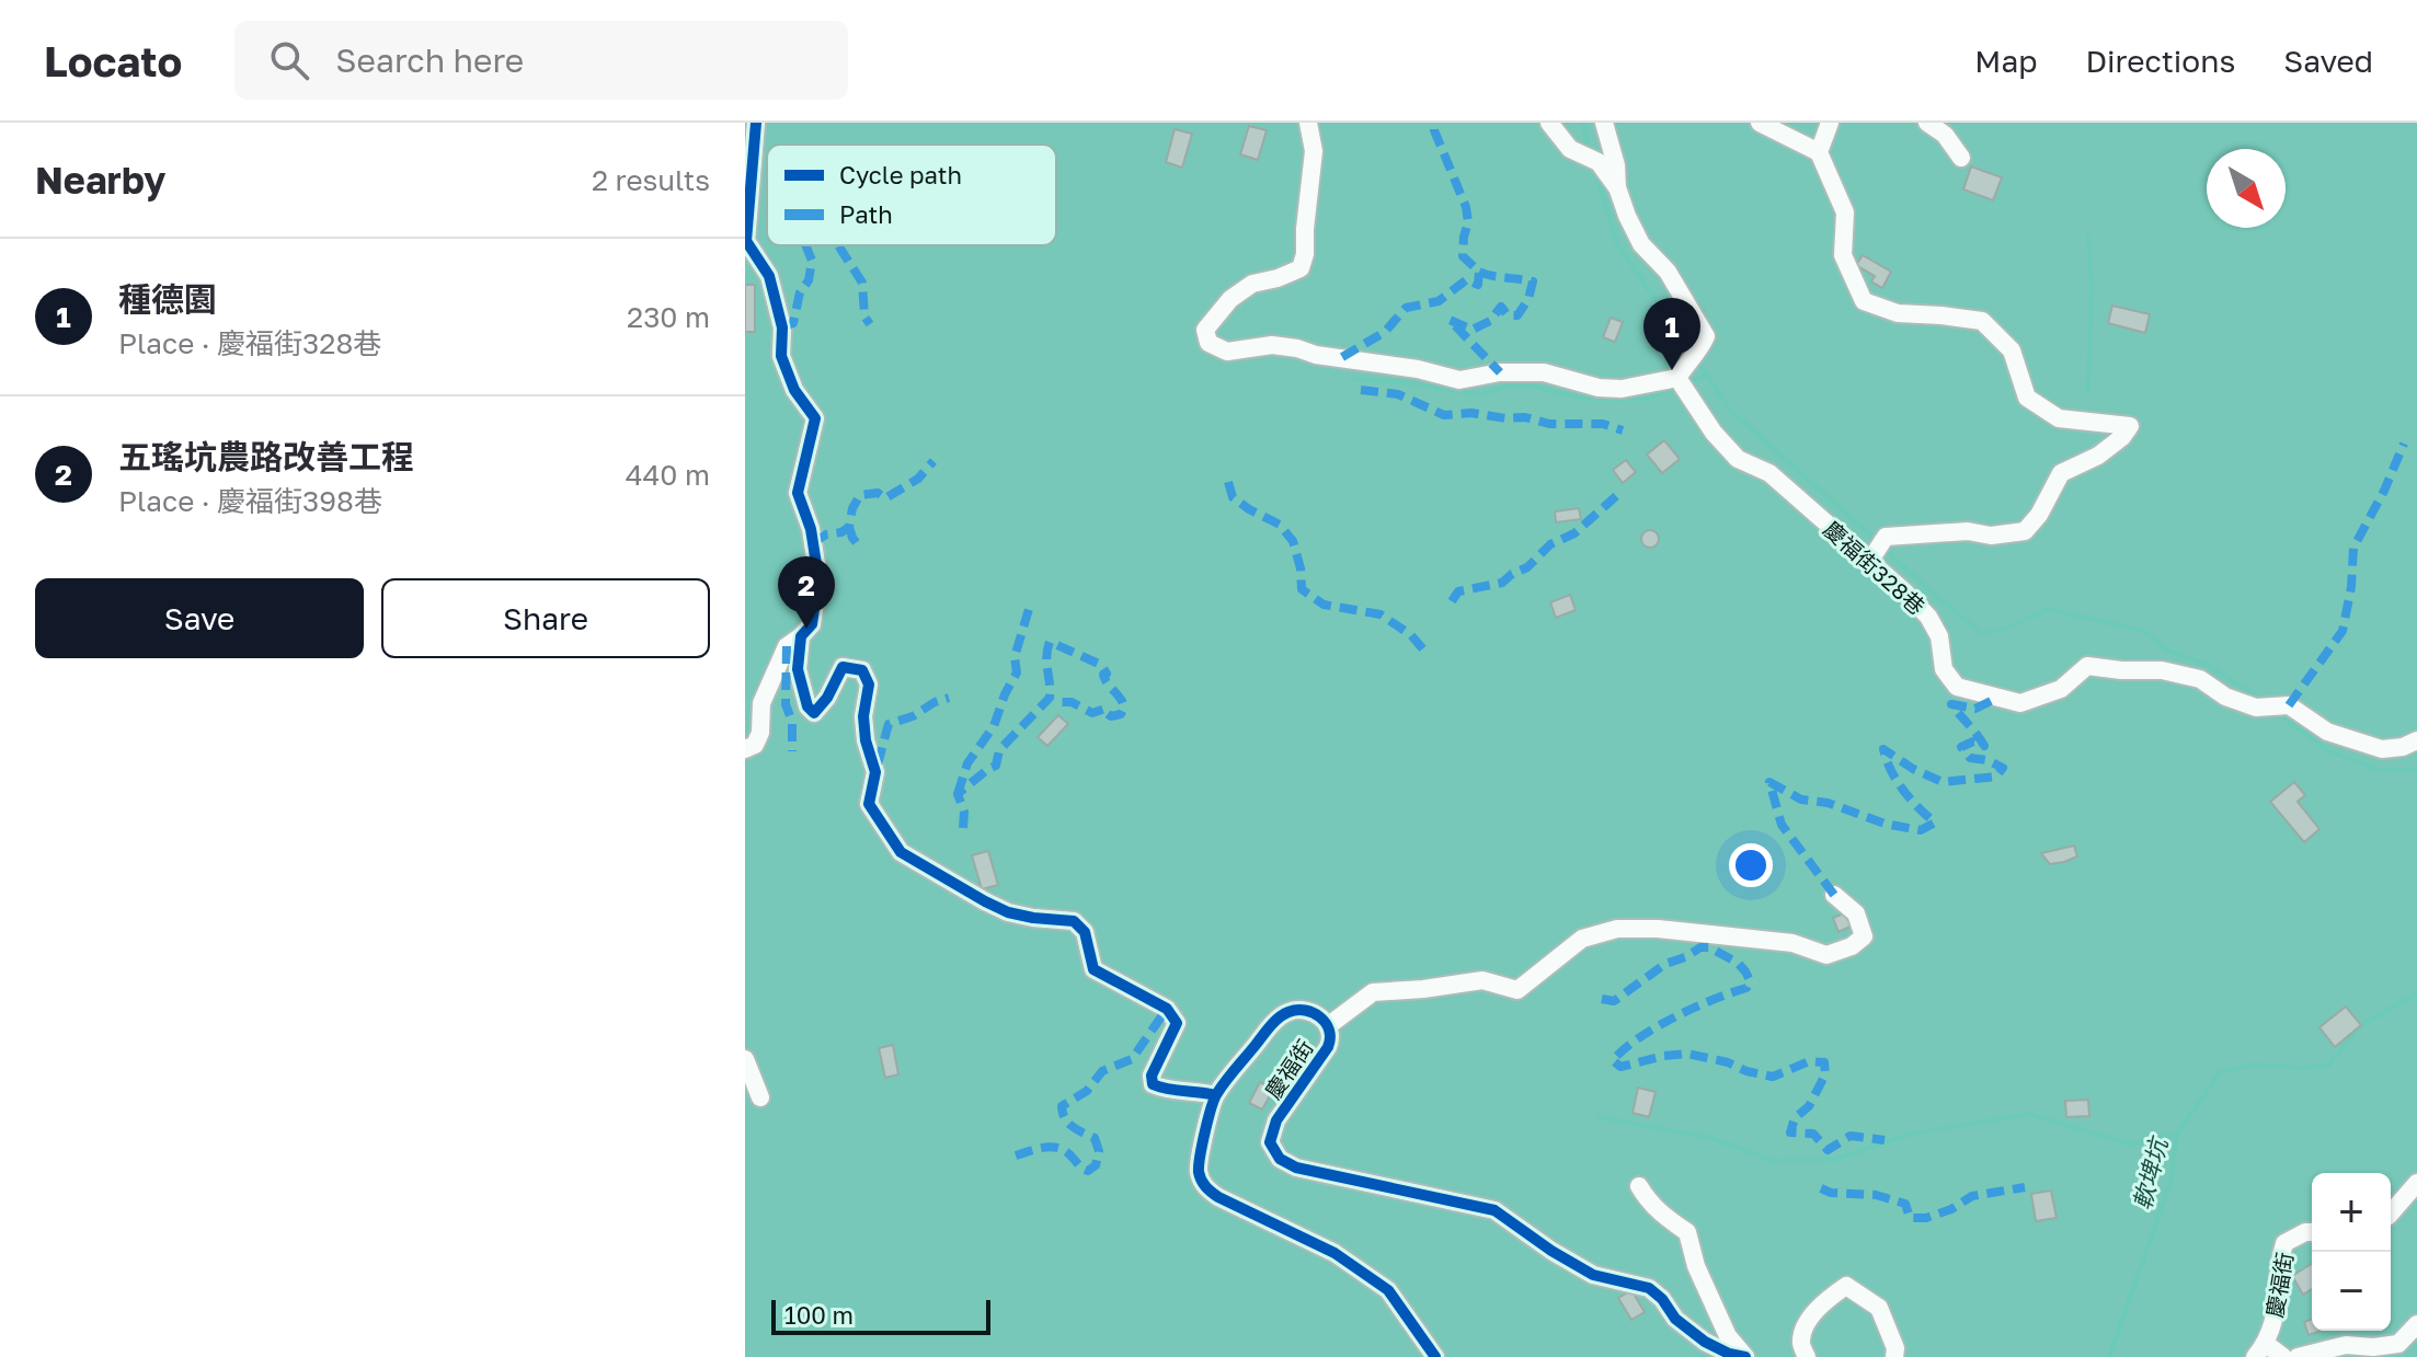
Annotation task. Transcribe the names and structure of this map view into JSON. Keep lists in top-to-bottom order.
{
  "streets": {
    "street": ["慶福街328巷", "慶福街"]
  },
  "water": ["軟埤坑"],
  "legend": ["Cycle path", "Path"],
  "scale_bar": "100 m",
  "north": "bottom right",
  "page": {
    "header": "Locato",
    "search": "Search here",
    "nav": ["Map", "Directions", "Saved"],
    "heading": ["Nearby", "2 results"],
    "list": [
      {
        "mark": "1",
        "name": "種德園",
        "note": "Place · 慶福街328巷",
        "value": "230 m"
      },
      {
        "mark": "2",
        "name": "五瑤坑農路改善工程",
        "note": "Place · 慶福街398巷",
        "value": "440 m"
      }
    ],
    "pins": ["1", "2"],
    "buttons": ["Save", "Share"],
    "map_buttons": ["+", "−"],
    "scale": "100 m"
  }
}
